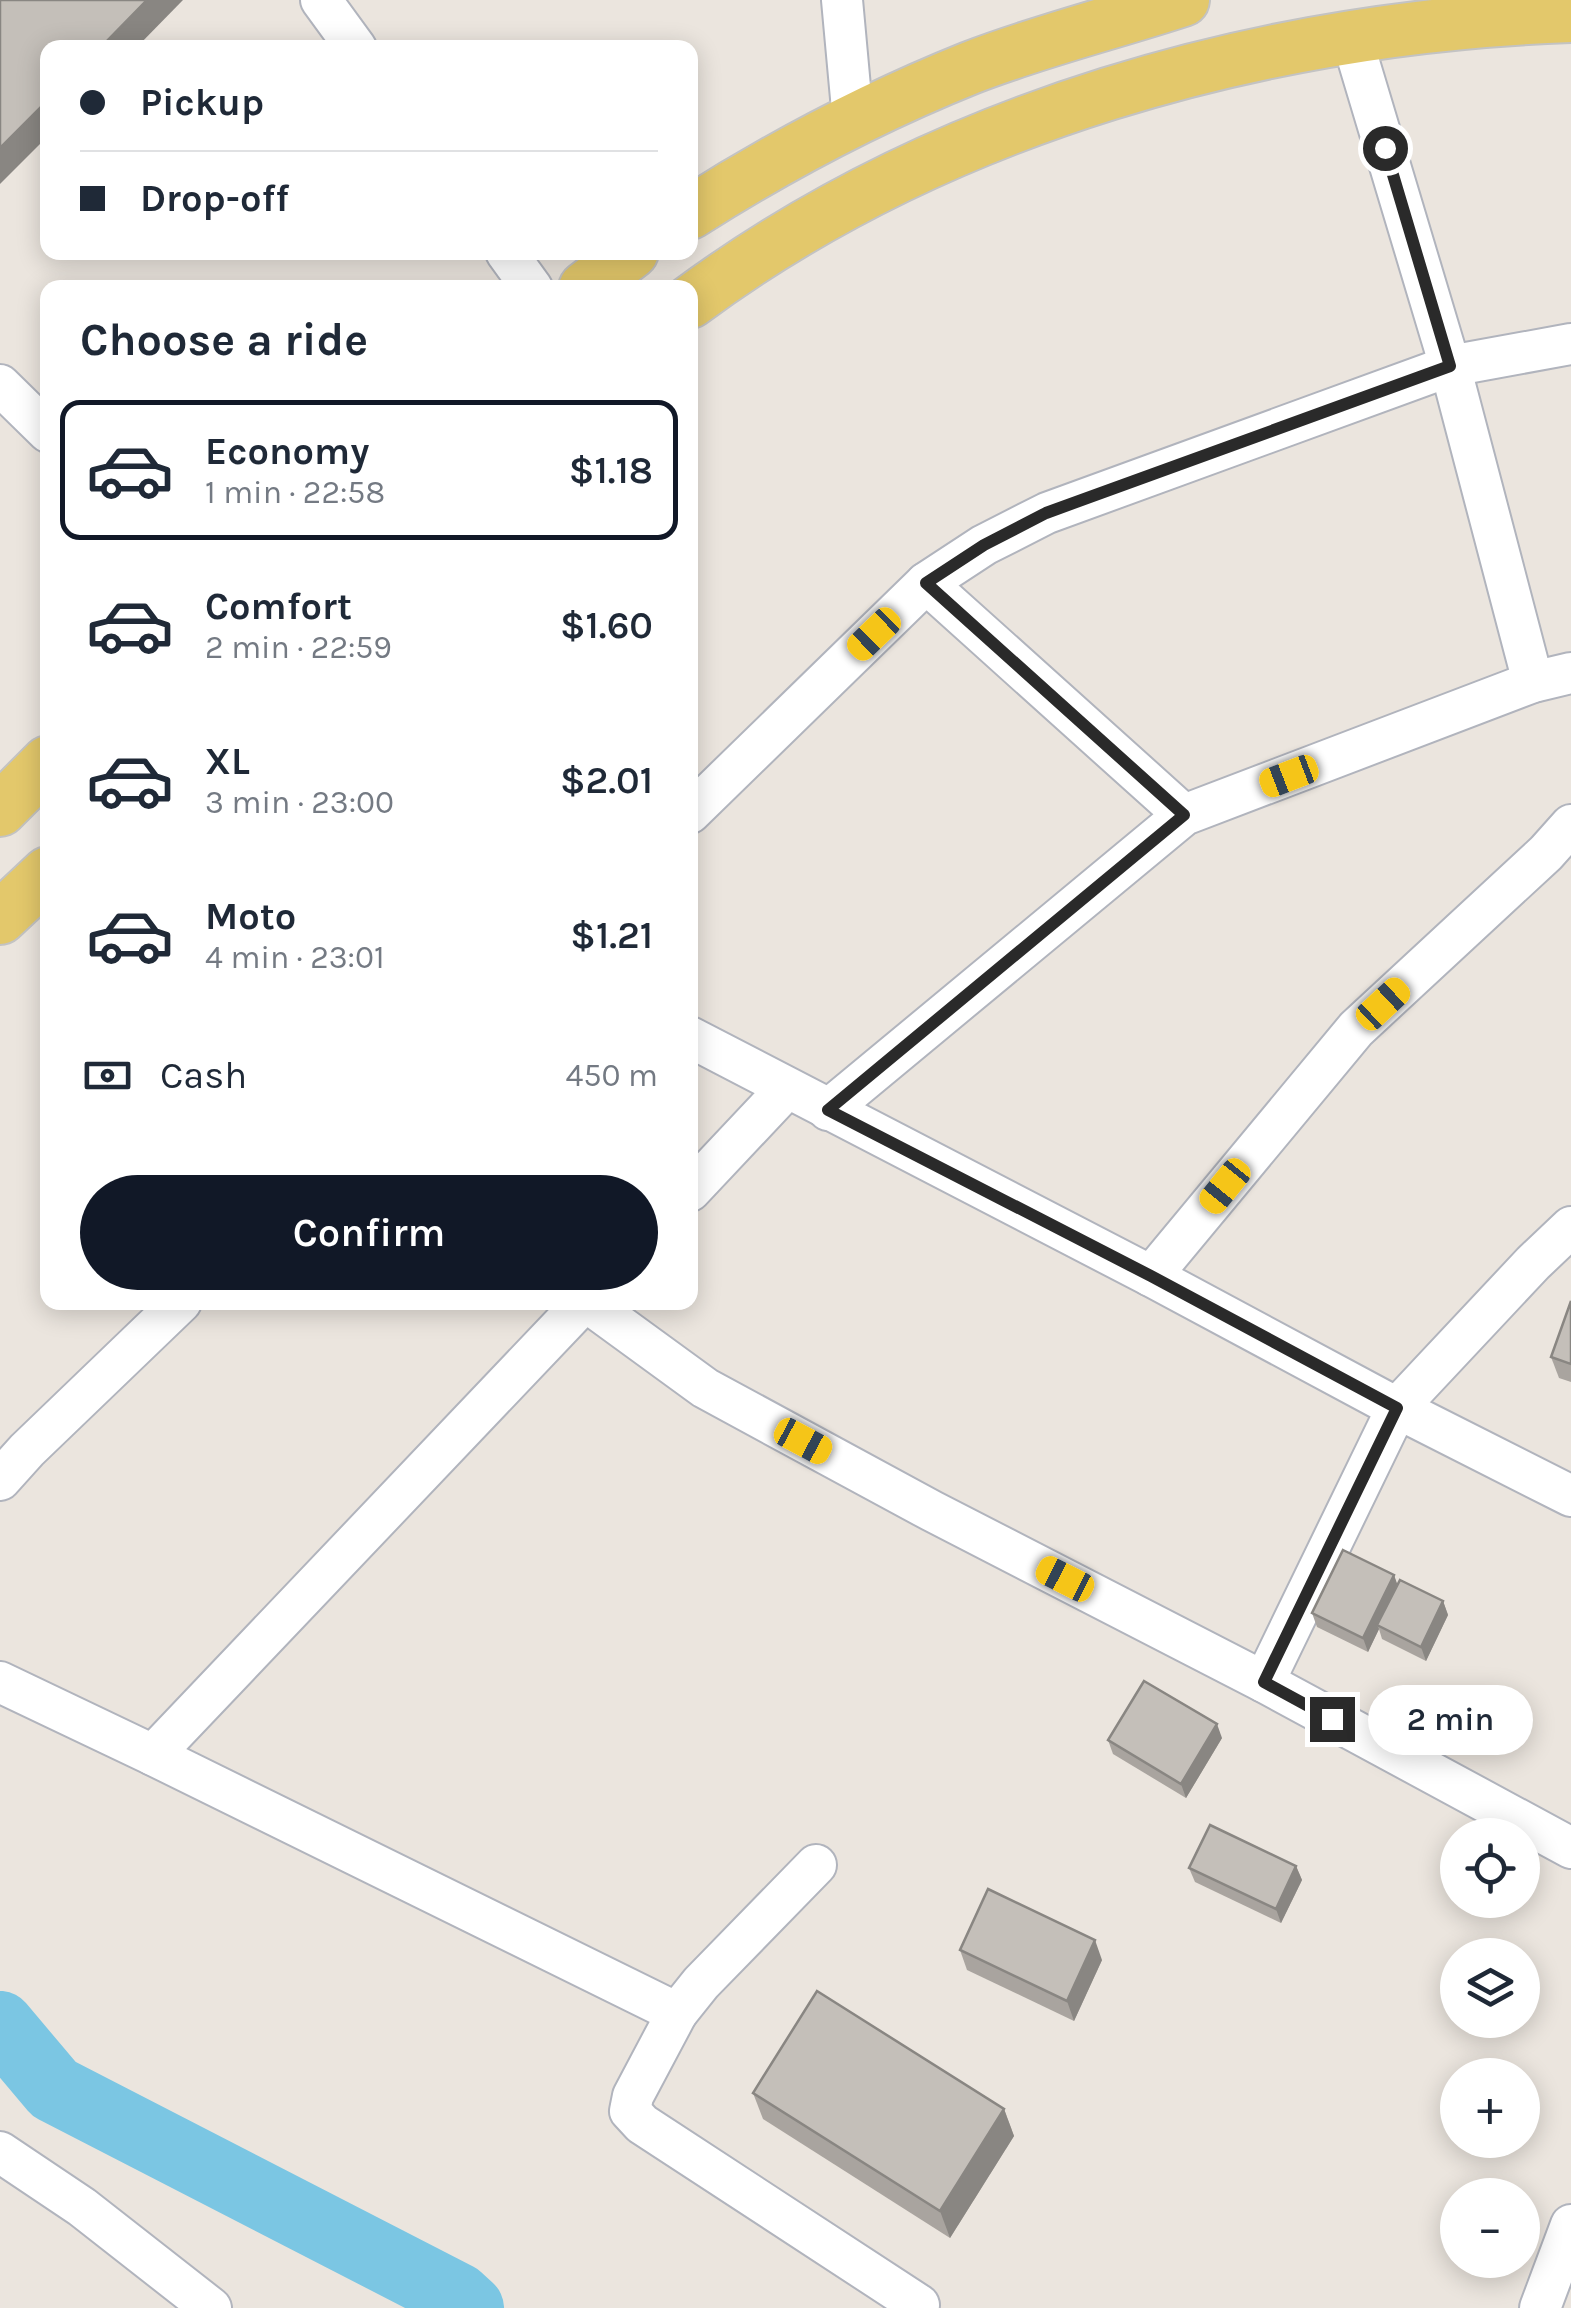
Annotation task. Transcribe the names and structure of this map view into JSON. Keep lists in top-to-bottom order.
{
  "page": {
    "banner": ["Pickup", "Drop-off"],
    "heading": "Choose a ride",
    "list": [
      {
        "name": "Economy",
        "note": "1 min · 22:58",
        "value": "$1.18"
      },
      {
        "name": "Comfort",
        "note": "2 min · 22:59",
        "value": "$1.60"
      },
      {
        "name": "XL",
        "note": "3 min · 23:00",
        "value": "$2.01"
      },
      {
        "name": "Moto",
        "note": "4 min · 23:01",
        "value": "$1.21"
      }
    ],
    "pay": ["Cash", "450 m"],
    "buttons": "Confirm",
    "bubble": "2 min",
    "map_buttons": ["+", "−"]
  }
}
